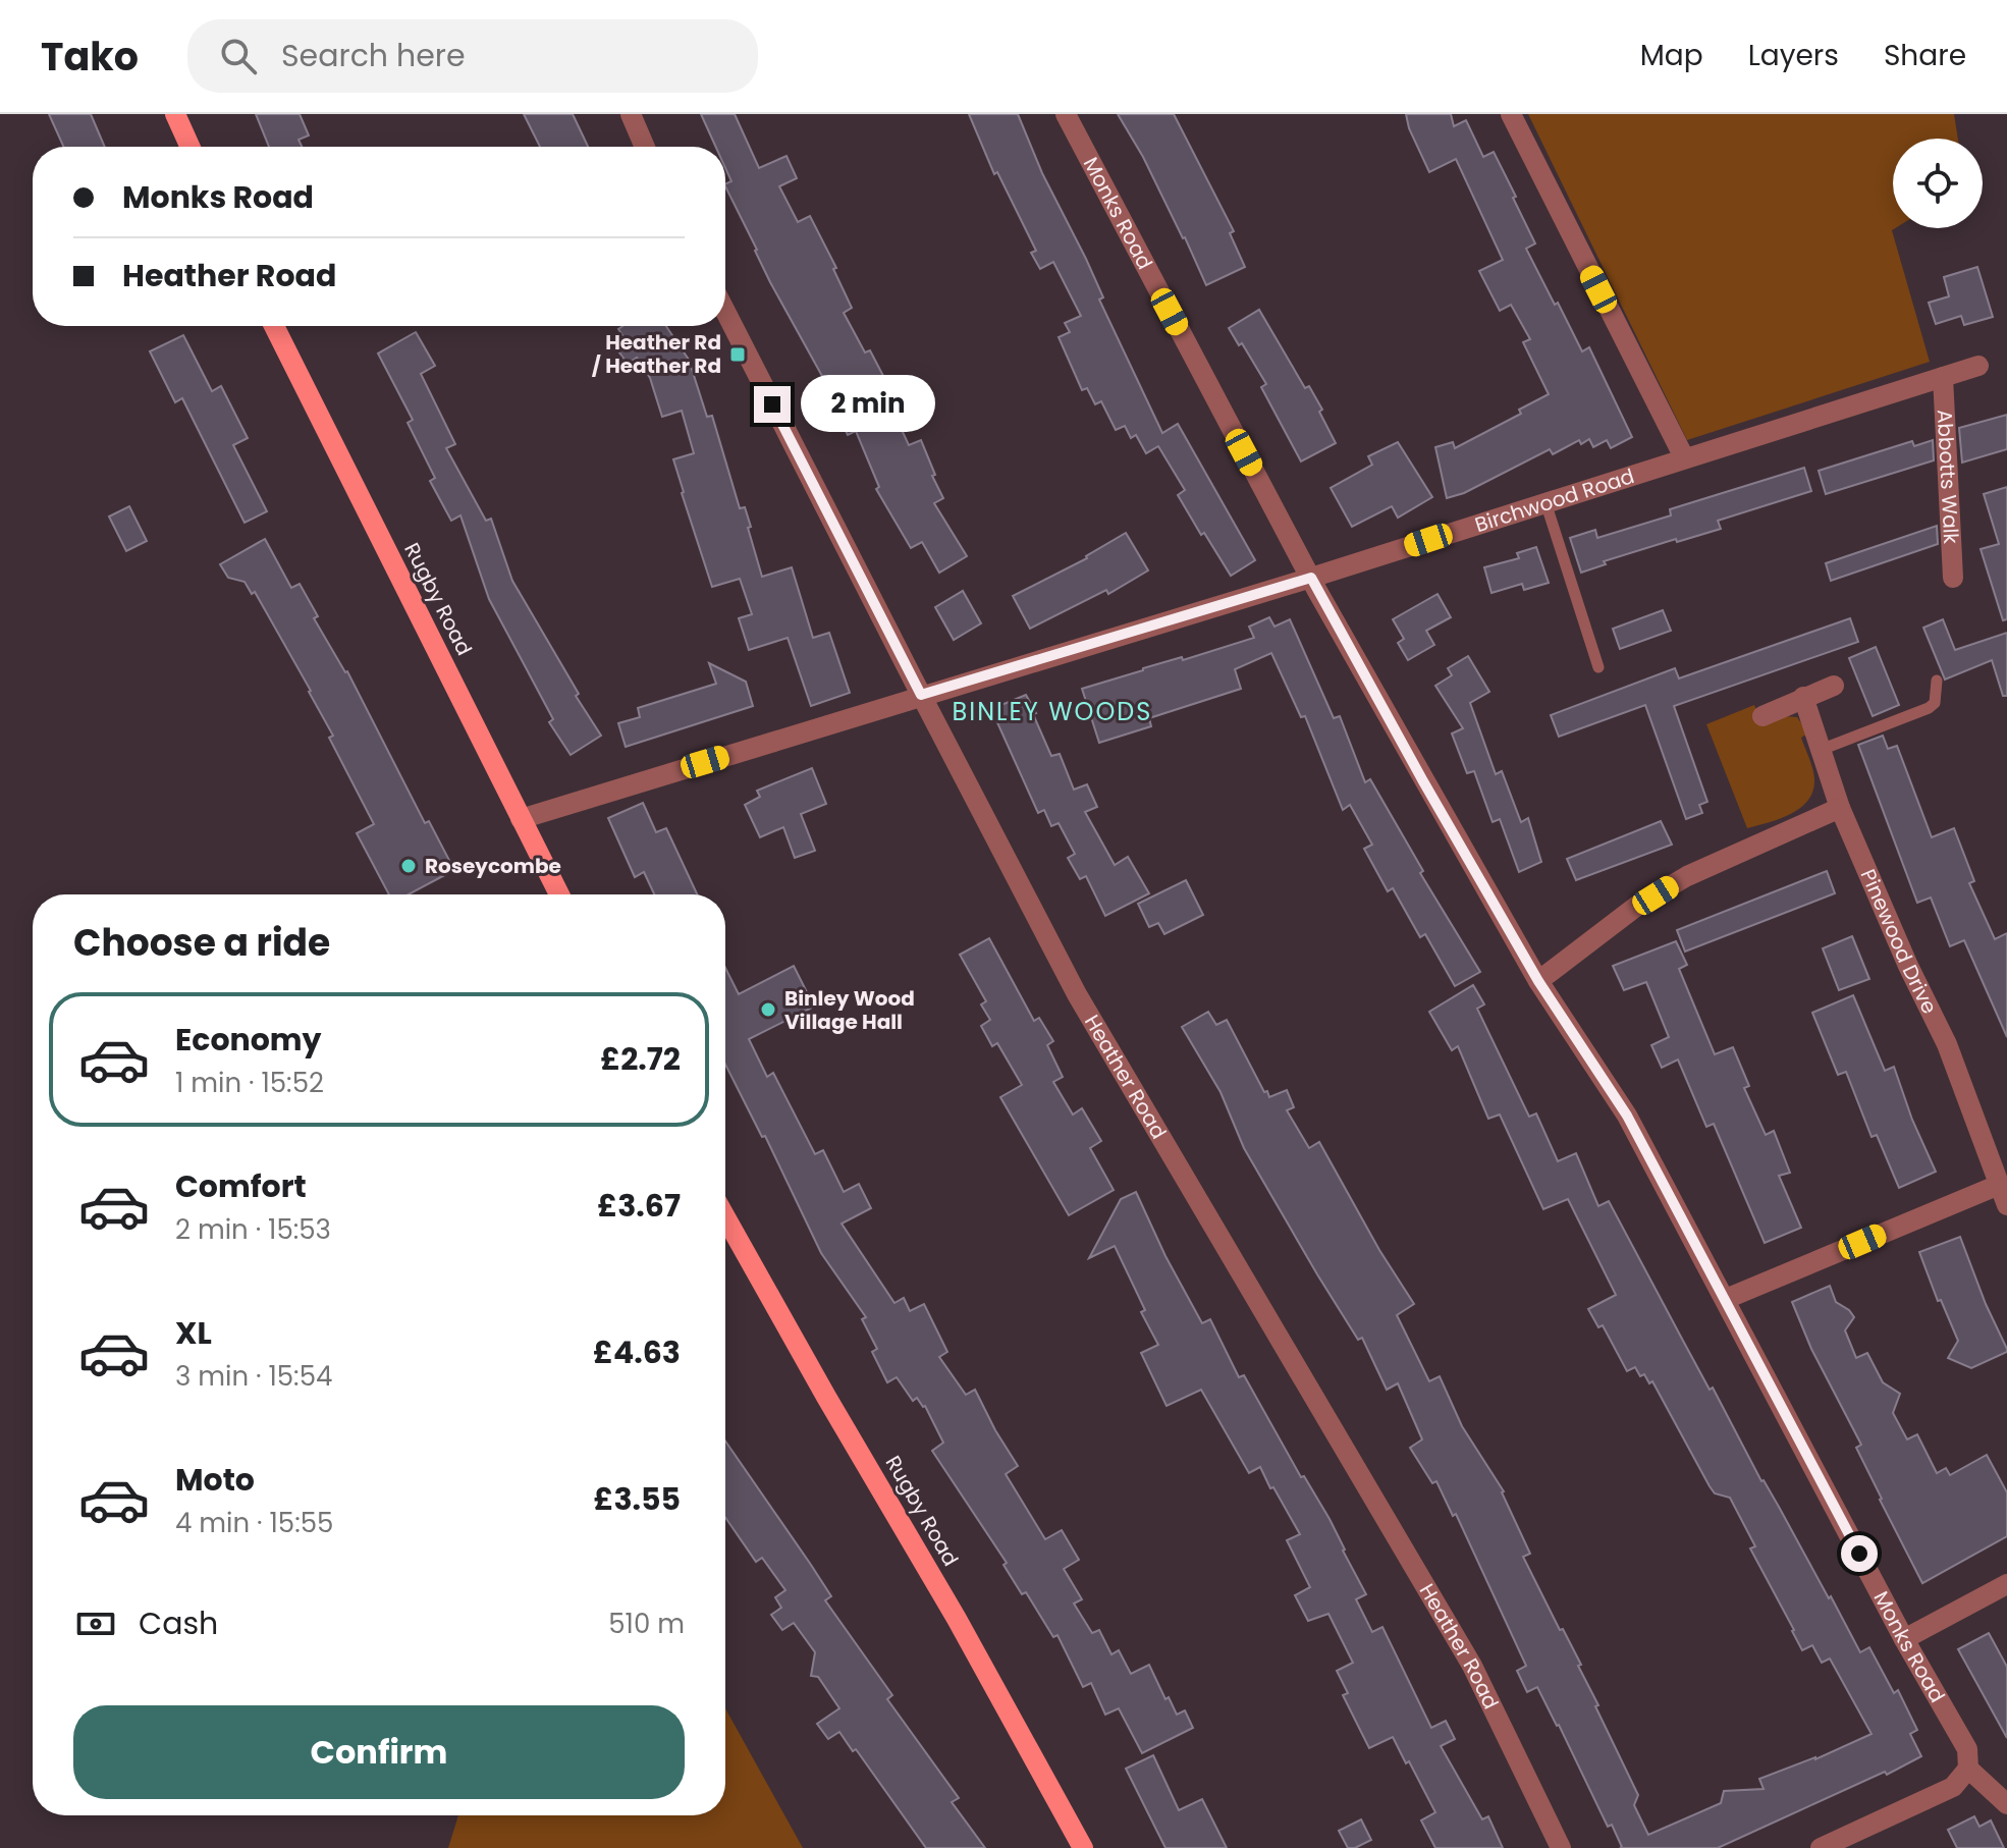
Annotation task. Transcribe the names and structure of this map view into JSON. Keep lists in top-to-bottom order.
{
  "streets": {
    "main road": ["Rugby Road"],
    "street": [
      "Monks Road",
      "Abbotts Walk",
      "Birchwood Road",
      "Pinewood Drive",
      "Heather Road"
    ]
  },
  "crossings": [
    ["Monks Road", "Birchwood Road"],
    ["Abbotts Walk", "Birchwood Road"],
    ["Birchwood Road", "Rugby Road"],
    ["Birchwood Road", "Heather Road"]
  ],
  "districts": ["BINLEY WOODS"],
  "places": {
    "transit": ["Heather Rd / Heather Rd"],
    "other": ["Roseycombe", "Binley Wood Village Hall"]
  },
  "page": {
    "header": "Tako",
    "search": "Search here",
    "nav": ["Map", "Layers", "Share"],
    "banner": ["Monks Road", "Heather Road"],
    "bubble": "2 min",
    "heading": "Choose a ride",
    "list": [
      {
        "name": "Economy",
        "note": "1 min · 15:52",
        "value": "£2.72"
      },
      {
        "name": "Comfort",
        "note": "2 min · 15:53",
        "value": "£3.67"
      },
      {
        "name": "XL",
        "note": "3 min · 15:54",
        "value": "£4.63"
      },
      {
        "name": "Moto",
        "note": "4 min · 15:55",
        "value": "£3.55"
      }
    ],
    "pay": ["Cash", "510 m"],
    "buttons": "Confirm"
  }
}
